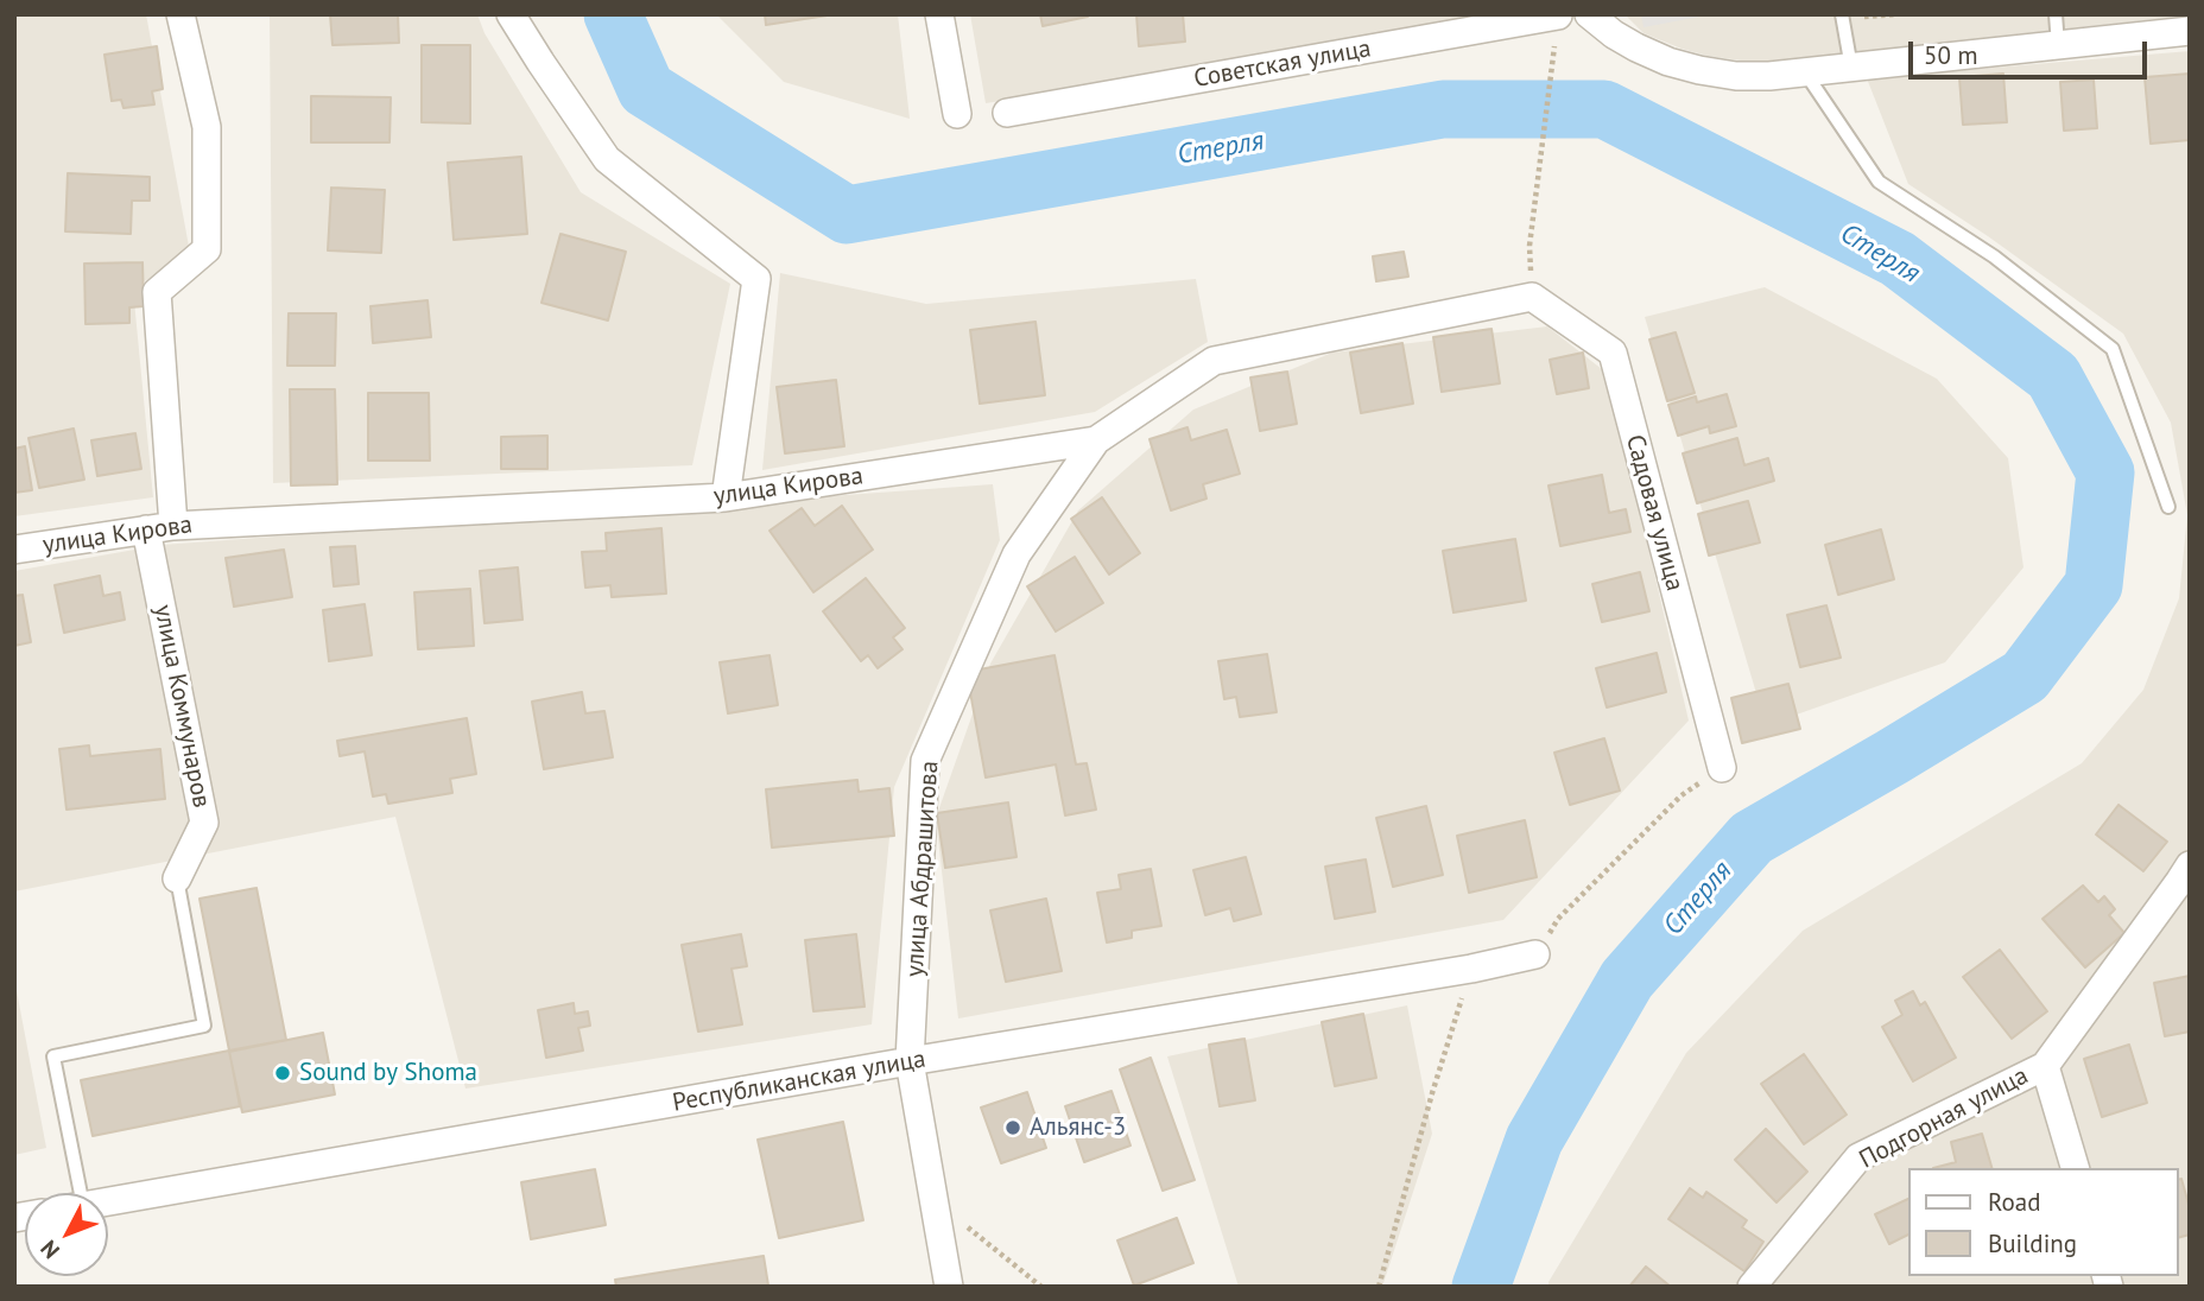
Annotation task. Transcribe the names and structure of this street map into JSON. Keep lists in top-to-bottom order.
{
  "streets": {
    "street": [
      "Советская улица",
      "улица Кирова",
      "Садовая улица",
      "улица Коммунаров",
      "улица Абдрашитова",
      "Республиканская улица",
      "Подгорная улица"
    ]
  },
  "crossings": [
    ["улица Кирова", "Садовая улица"],
    ["улица Кирова", "улица Коммунаров"],
    ["улица Кирова", "улица Абдрашитова"],
    ["улица Абдрашитова", "Республиканская улица"]
  ],
  "water": ["Стерля"],
  "places": ["Sound by Shoma", "Альянс-3"],
  "legend": ["Road", "Building"],
  "scale_bar": "50 m",
  "north": "bottom left"
}
